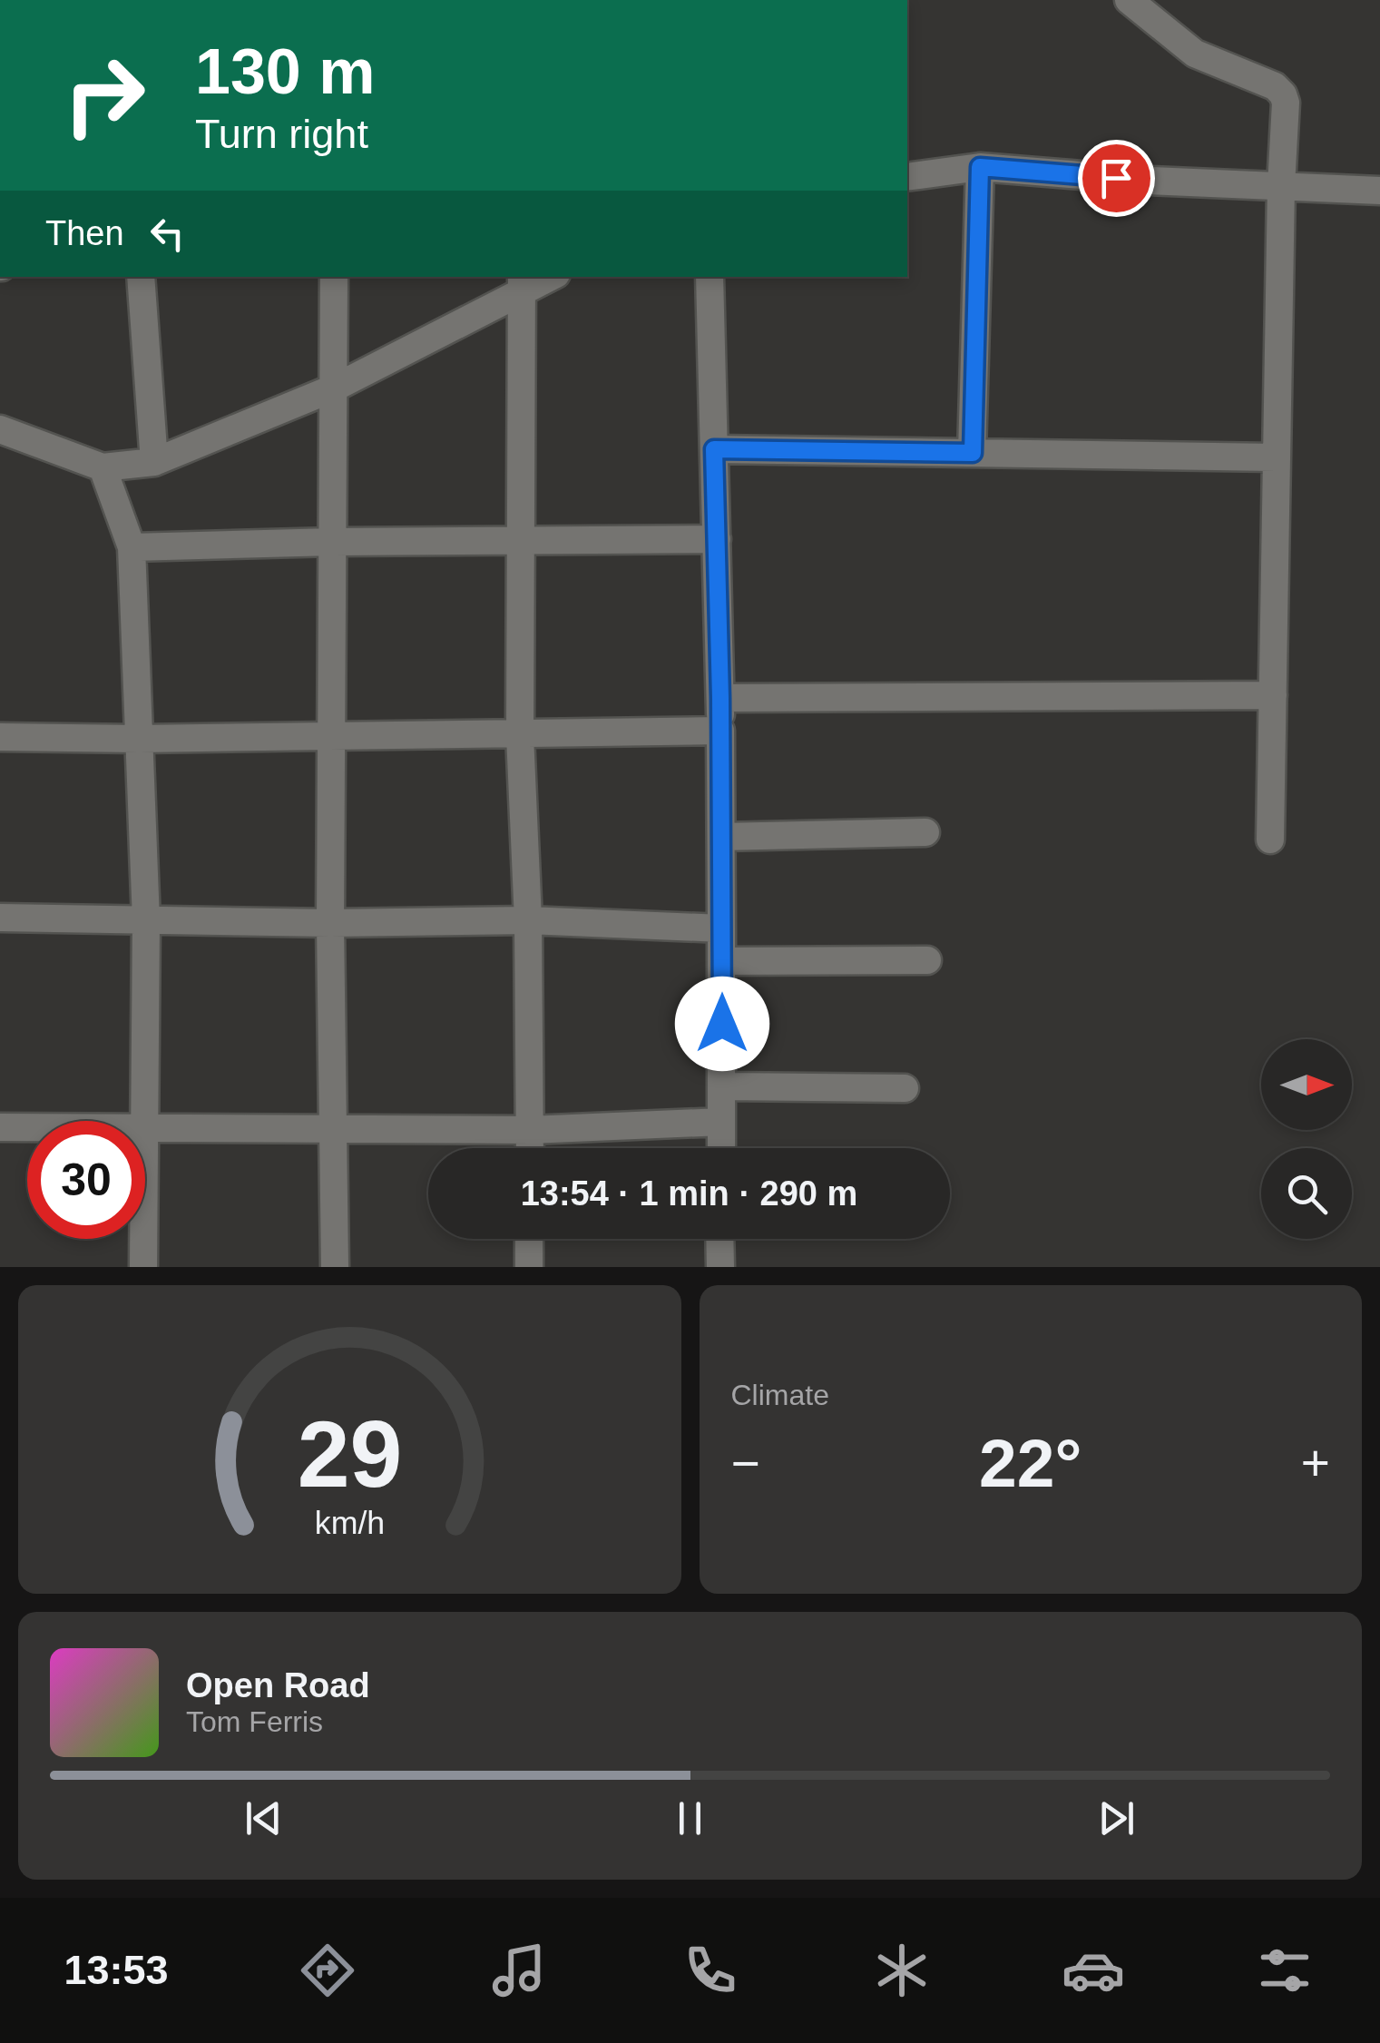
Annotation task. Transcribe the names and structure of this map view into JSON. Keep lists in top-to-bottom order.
{
  "north": "right",
  "page": {
    "turn": ["130 m", "Turn right"],
    "then": "Then",
    "limit": "30",
    "trip": "13:54 · 1 min · 290 m",
    "tile": "Climate",
    "heat": ["−", "22°", "+"],
    "song": ["Open Road", "Tom Ferris"],
    "tabs": "13:53",
    "gauge": ["29", "km/h"]
  }
}
